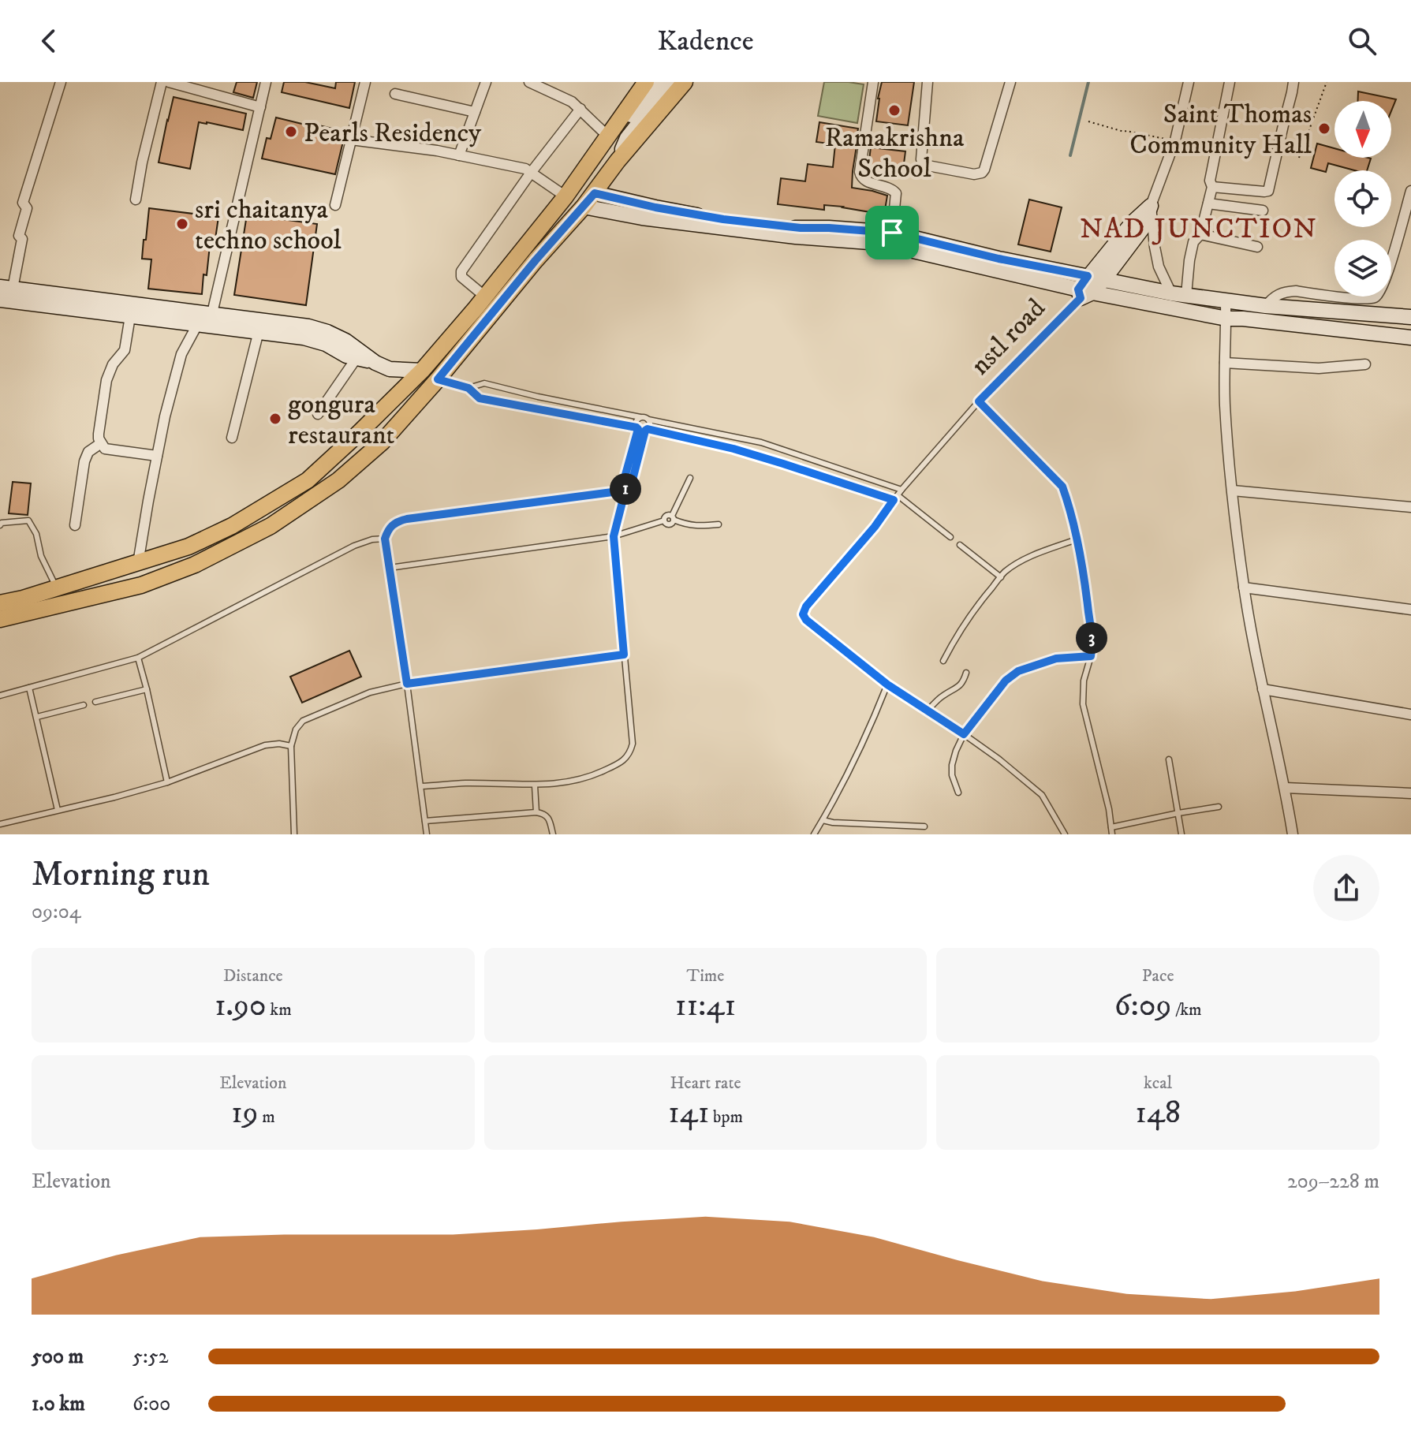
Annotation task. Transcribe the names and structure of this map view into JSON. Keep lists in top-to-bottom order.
{
  "streets": {
    "street": ["nstl road"]
  },
  "districts": ["NAD JUNCTION"],
  "places": [
    "Ramakrishna School",
    "Saint Thomas Community Hall",
    "Pearls Residency",
    "sri chaitanya techno school",
    "gongura restaurant"
  ],
  "north": "bottom",
  "page": {
    "header": "Kadence",
    "pins": ["1", "3"],
    "heading": ["Morning run", "09:04"],
    "stats": [
      ["Distance", "1.90 km"],
      ["Time", "11:41"],
      ["Pace", "6:09 /km"],
      ["Elevation", "19 m"],
      ["Heart rate", "141 bpm"],
      ["kcal", "148"]
    ],
    "chart": ["Elevation", "209–228 m"],
    "list": [
      {
        "name": "500 m",
        "note": "5:52"
      },
      {
        "name": "1.0 km",
        "note": "6:00"
      }
    ]
  }
}
